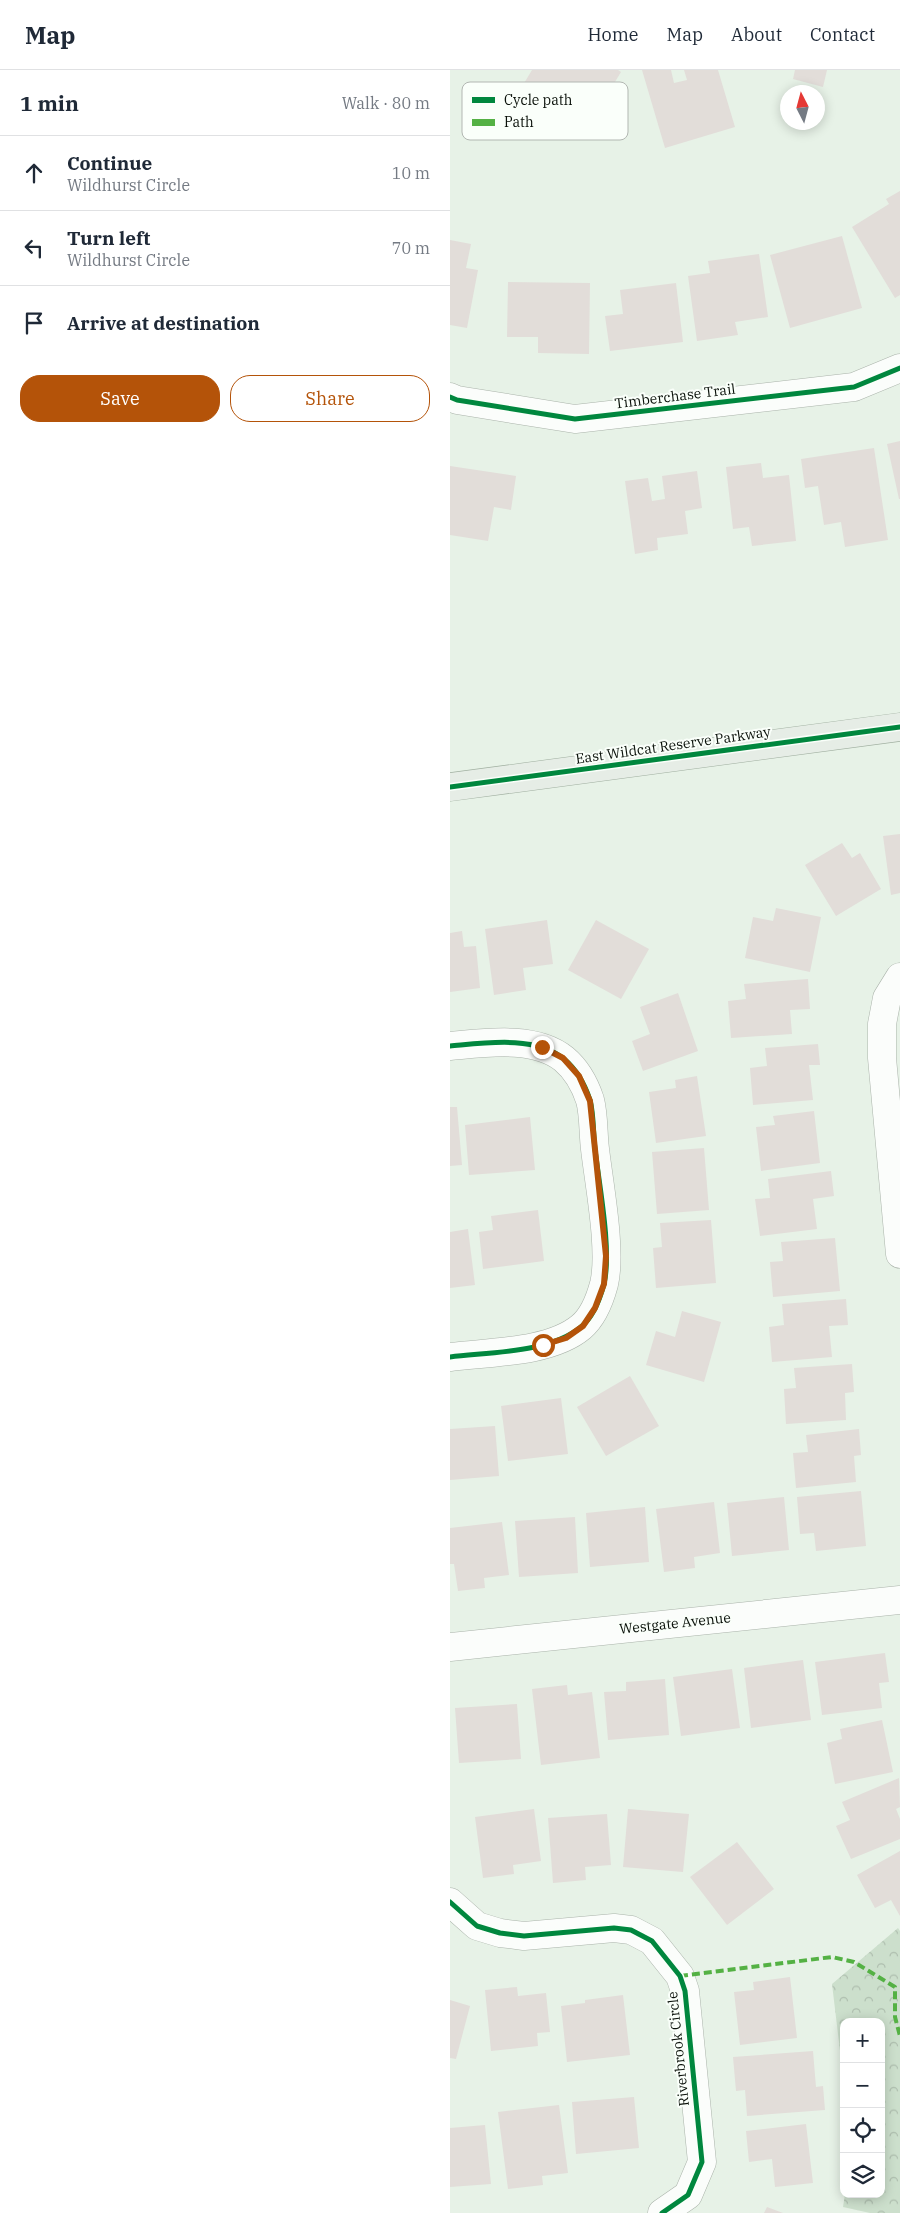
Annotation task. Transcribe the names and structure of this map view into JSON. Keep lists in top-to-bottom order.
{
  "streets": {
    "main road": ["East Wildcat Reserve Parkway"],
    "street": ["Timberchase Trail", "Westgate Avenue", "Riverbrook Circle"]
  },
  "legend": ["Cycle path", "Path"],
  "north": "top",
  "page": {
    "header": "Map",
    "nav": [
      "Home",
      "Map",
      "About",
      "Contact"
    ],
    "heading": ["1 min", "Walk · 80 m"],
    "list": [
      ["Continue", "Wildhurst Circle", "10 m"],
      ["Turn left", "Wildhurst Circle", "70 m"],
      "Arrive at destination"
    ],
    "buttons": ["Save", "Share"],
    "map_buttons": ["+", "−"]
  }
}
